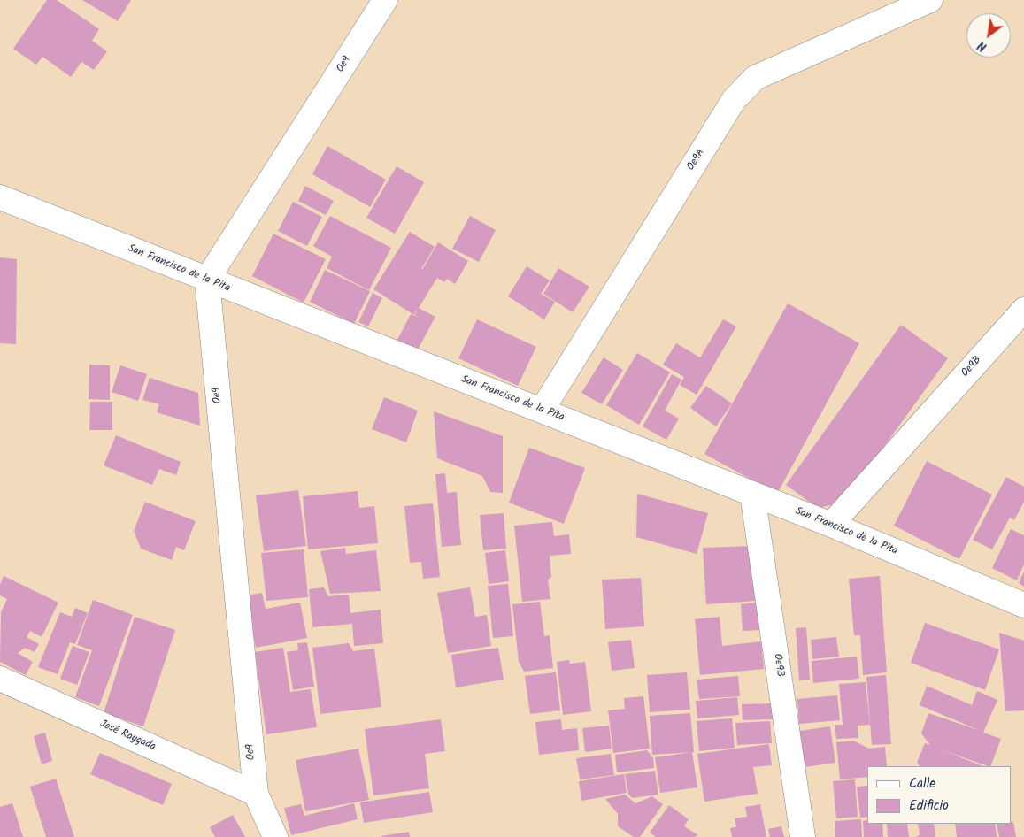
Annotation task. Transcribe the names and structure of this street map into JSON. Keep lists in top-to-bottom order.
{
  "streets": {
    "street": [
      "Oe9",
      "Oe9A",
      "San Francisco de la Pita",
      "Oe9B",
      "José Raygada"
    ]
  },
  "crossings": [
    ["Oe9", "San Francisco de la Pita"],
    ["Oe9", "José Raygada"],
    ["Oe9A", "San Francisco de la Pita"],
    ["San Francisco de la Pita", "Oe9B"]
  ],
  "legend": ["Calle", "Edificio"],
  "north": "bottom left"
}
